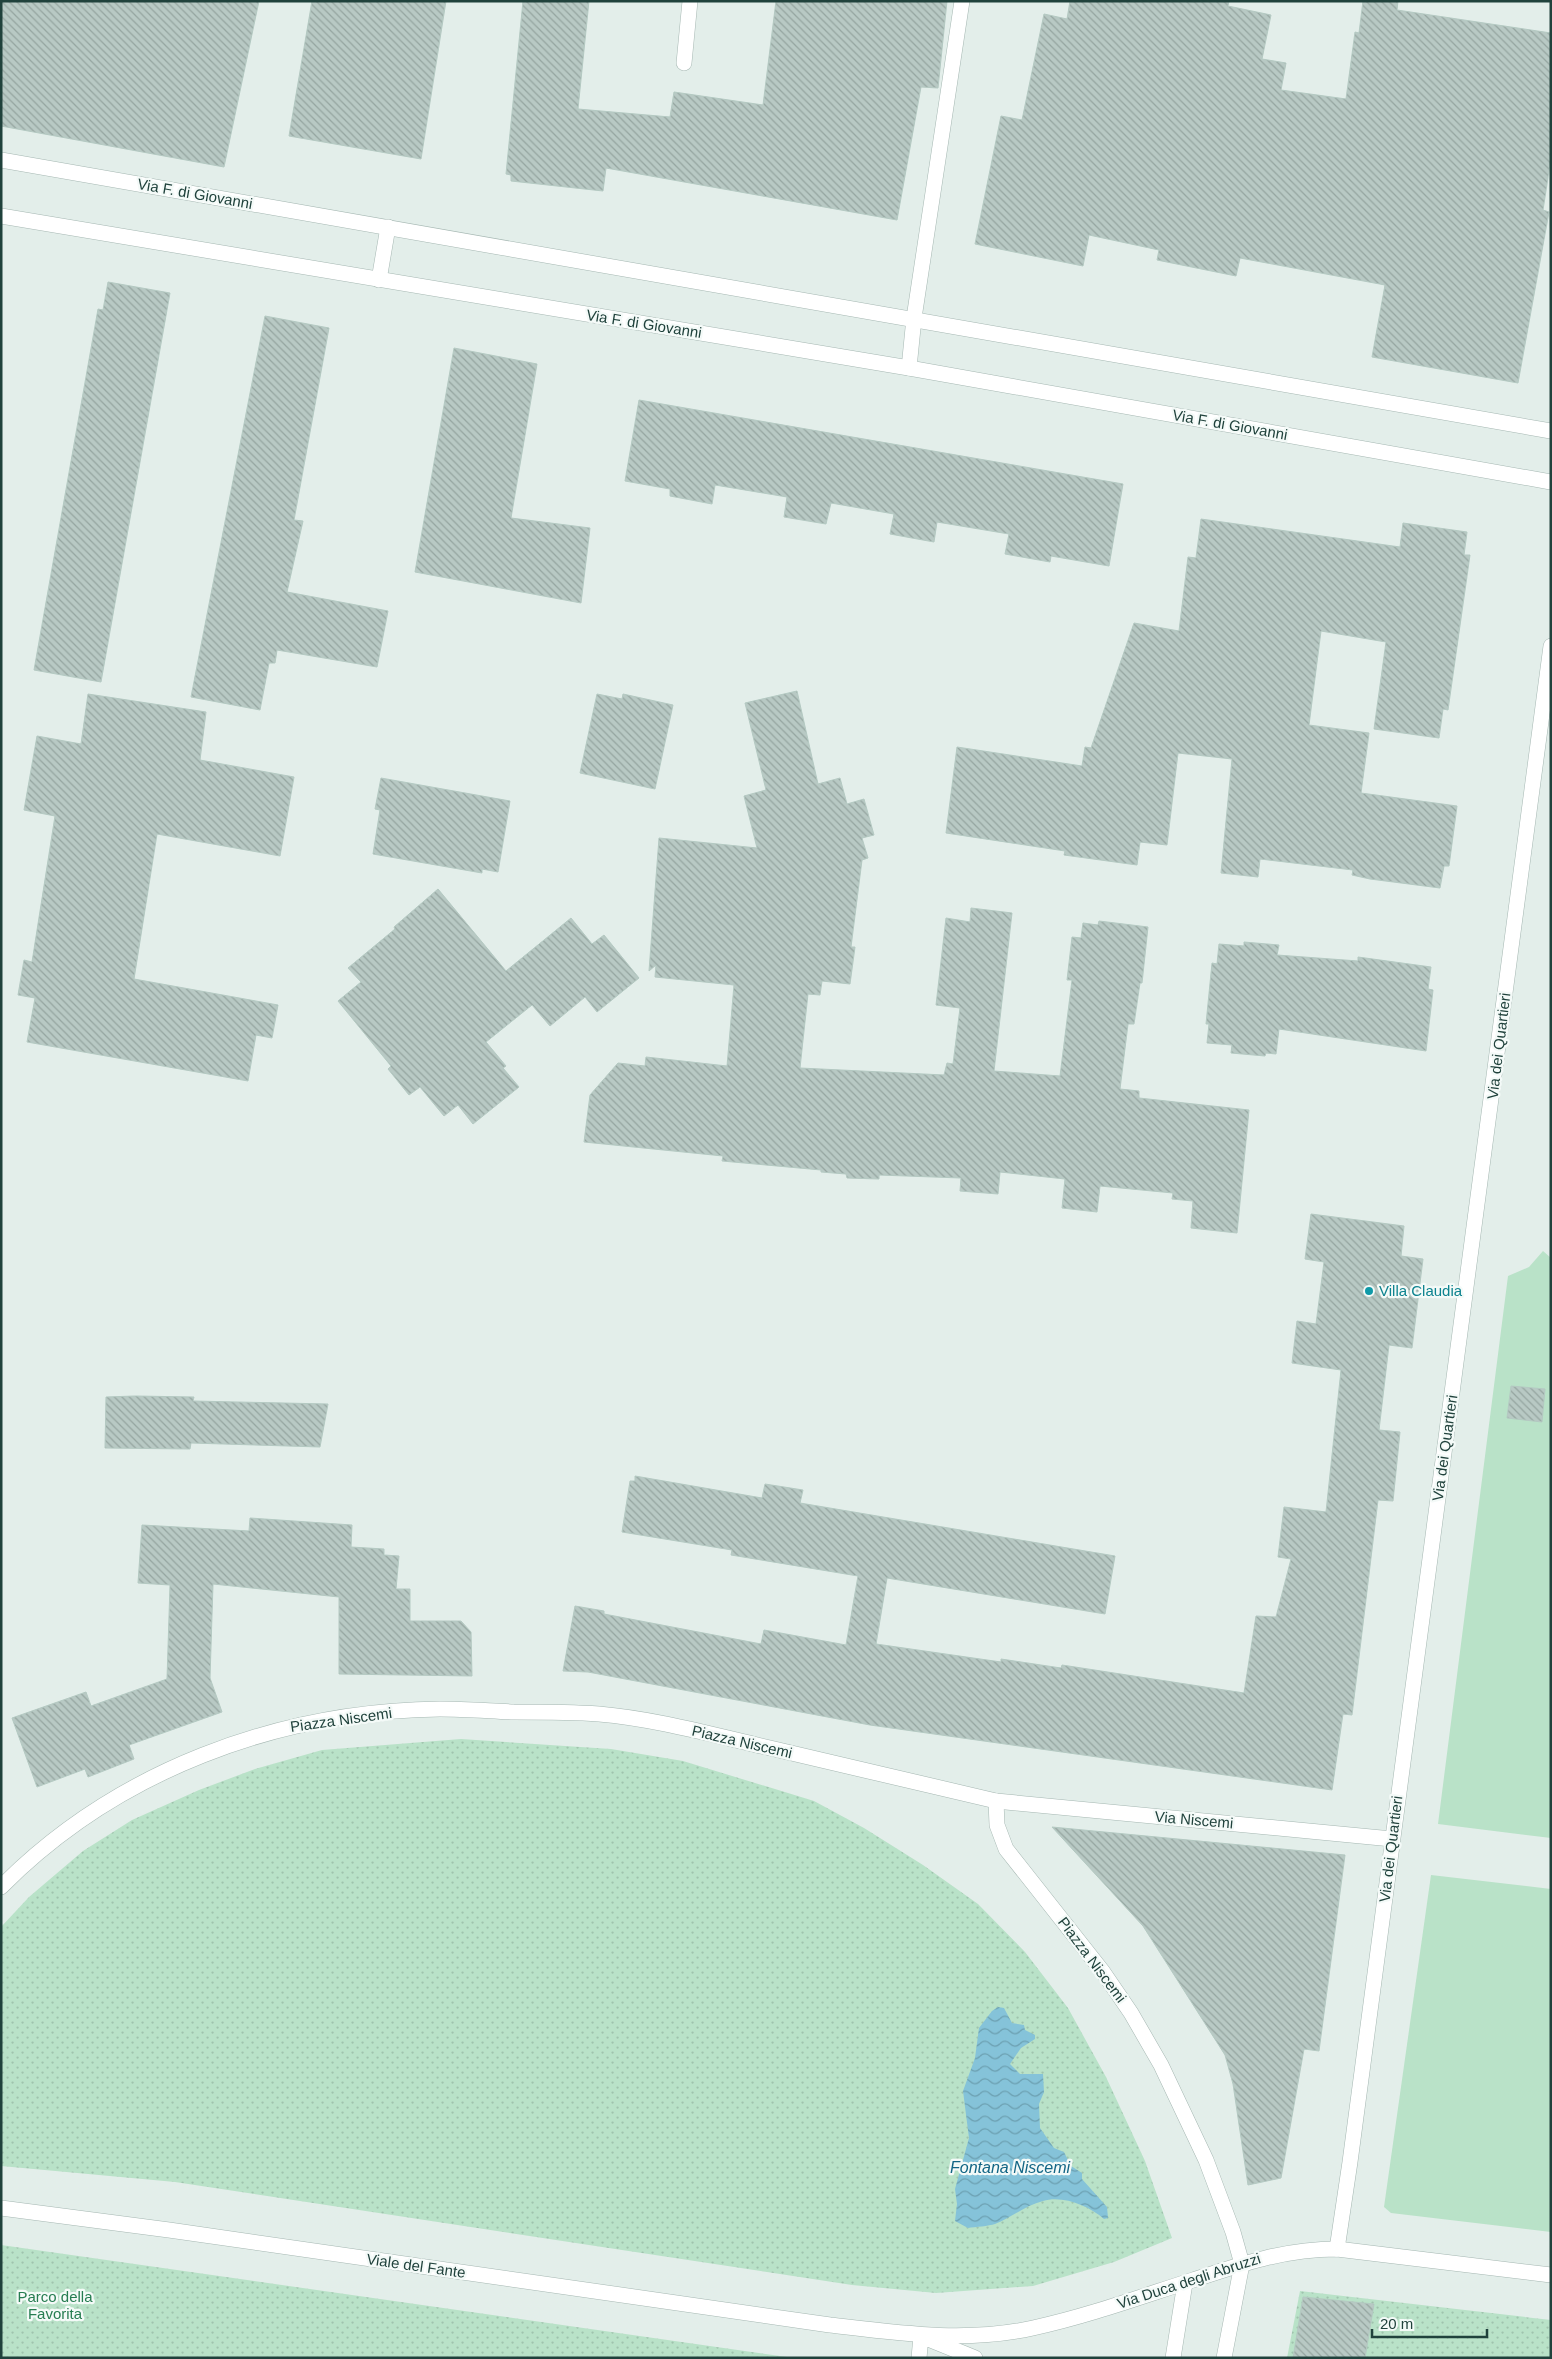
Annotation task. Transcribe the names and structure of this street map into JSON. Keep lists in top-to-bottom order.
{
  "streets": {
    "street": [
      "Via F. di Giovanni",
      "Via dei Quartieri",
      "Piazza Niscemi",
      "Via Niscemi",
      "Viale del Fante",
      "Via Duca degli Abruzzi"
    ]
  },
  "crossings": [
    ["Via dei Quartieri", "Via Niscemi"],
    ["Via dei Quartieri", "Via Duca degli Abruzzi"],
    ["Piazza Niscemi", "Via Niscemi"],
    ["Piazza Niscemi", "Via Duca degli Abruzzi"],
    ["Viale del Fante", "Via Duca degli Abruzzi"]
  ],
  "water": ["Fontana Niscemi"],
  "parks": ["Parco della Favorita"],
  "places": ["Villa Claudia"],
  "scale_bar": "20 m"
}
